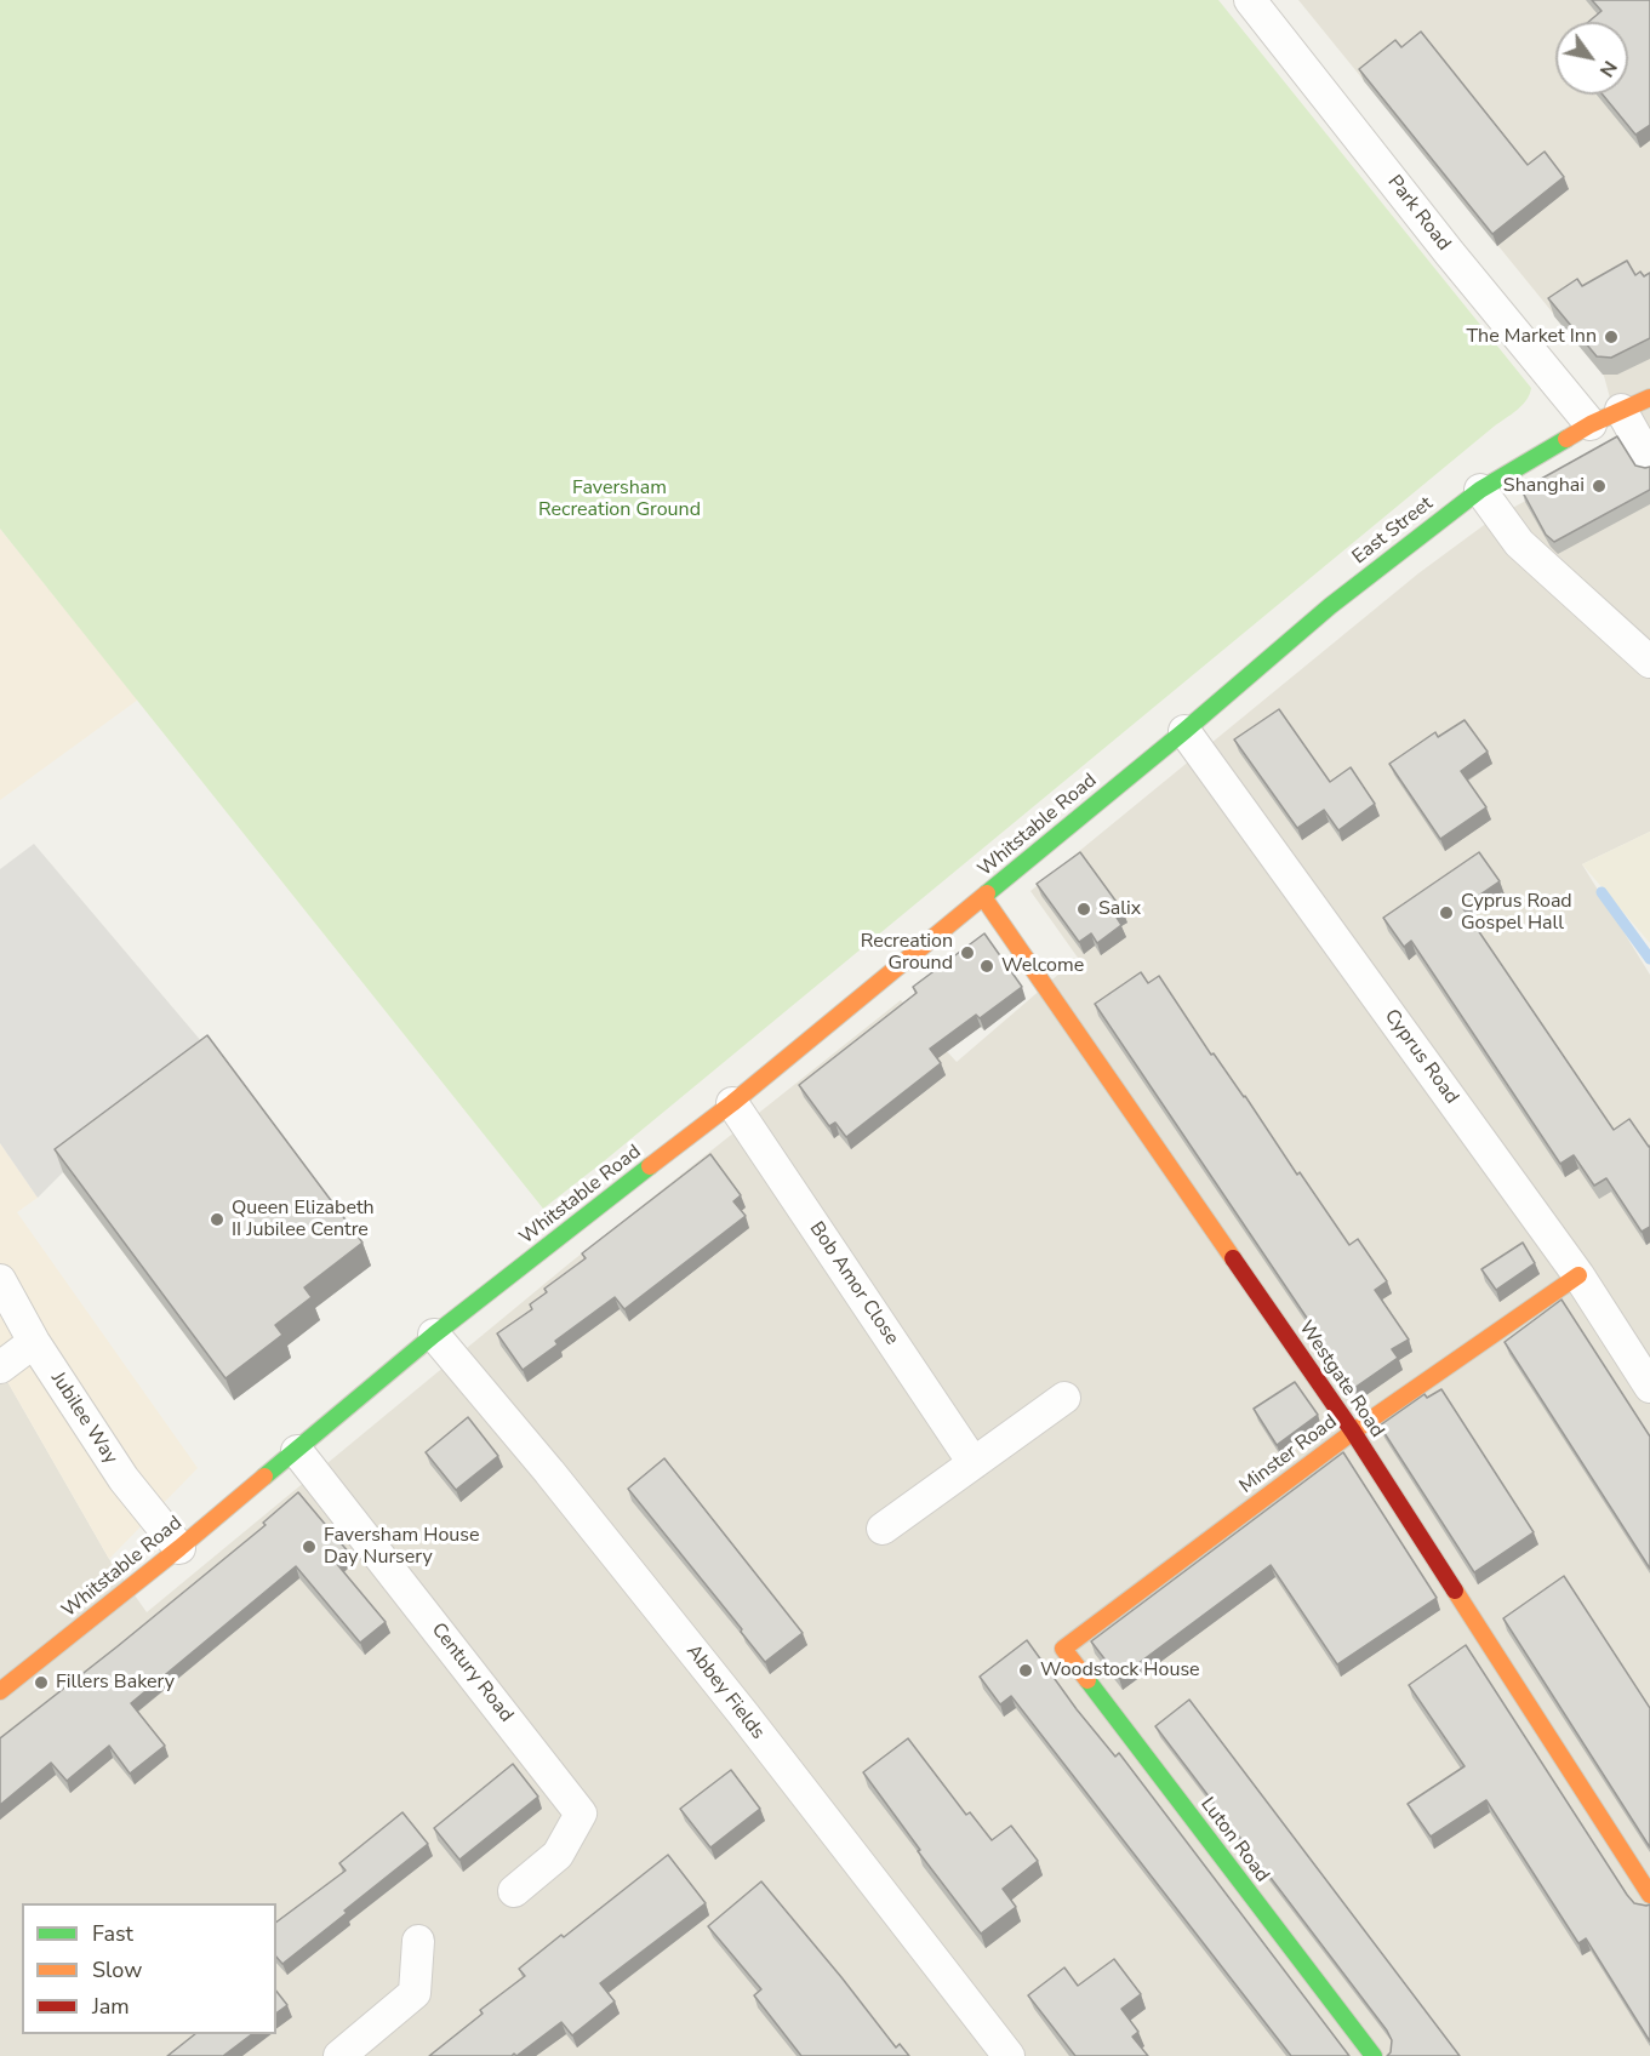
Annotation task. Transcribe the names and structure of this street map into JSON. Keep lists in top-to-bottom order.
{
  "streets": {
    "street": [
      "Park Road",
      "East Street",
      "Whitstable Road",
      "Cyprus Road",
      "Bob Amor Close",
      "Westgate Road",
      "Jubilee Way",
      "Minster Road",
      "Century Road",
      "Abbey Fields",
      "Luton Road"
    ]
  },
  "crossings": [
    ["Park Road", "East Street"],
    ["East Street", "Whitstable Road"],
    ["East Street", "Cyprus Road"],
    ["Whitstable Road", "Cyprus Road"],
    ["Whitstable Road", "Bob Amor Close"],
    ["Whitstable Road", "Westgate Road"],
    ["Whitstable Road", "Jubilee Way"],
    ["Whitstable Road", "Century Road"],
    ["Whitstable Road", "Abbey Fields"],
    ["Cyprus Road", "Minster Road"],
    ["Westgate Road", "Minster Road"],
    ["Minster Road", "Luton Road"]
  ],
  "parks": ["Faversham Recreation Ground"],
  "places": [
    "The Market Inn",
    "Shanghai",
    "Salix",
    "Cyprus Road Gospel Hall",
    "Recreation Ground",
    "Welcome",
    "Queen Elizabeth II Jubilee Centre",
    "Faversham House Day Nursery",
    "Woodstock House",
    "Fillers Bakery"
  ],
  "legend": ["Fast", "Slow", "Jam"],
  "north": "bottom right"
}
